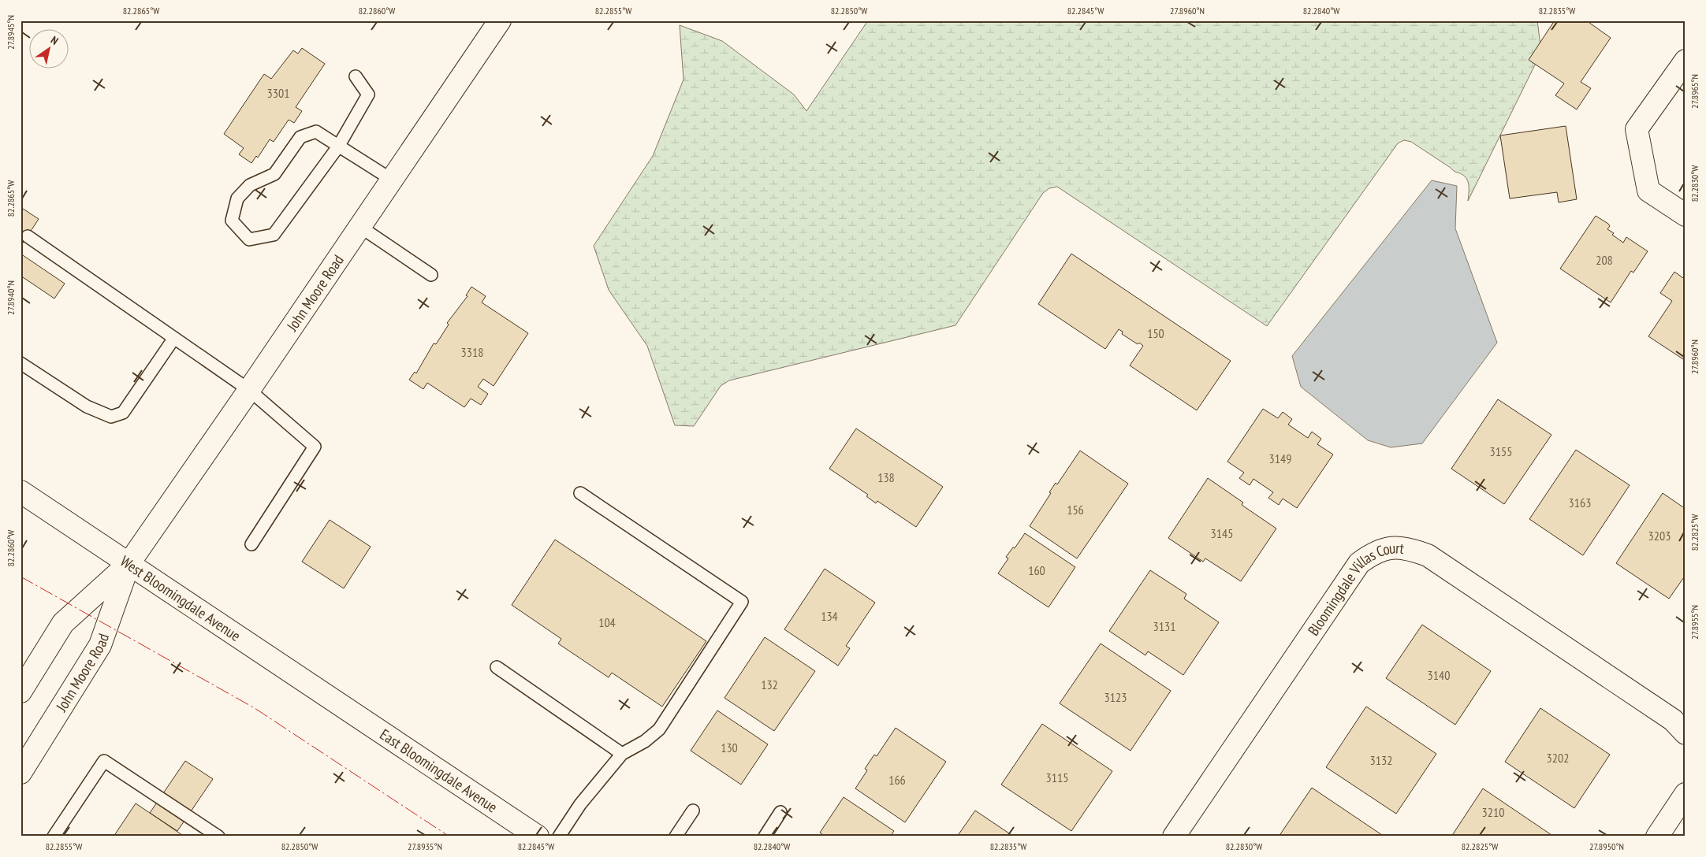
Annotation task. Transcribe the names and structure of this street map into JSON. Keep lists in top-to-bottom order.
{
  "streets": {
    "street": [
      "John Moore Road",
      "Bloomingdale Villas Court",
      "West Bloomingdale Avenue",
      "East Bloomingdale Avenue"
    ]
  },
  "crossings": [
    ["John Moore Road", "West Bloomingdale Avenue"],
    ["West Bloomingdale Avenue", "East Bloomingdale Avenue"]
  ],
  "house_numbers": [
    "3301",
    "208",
    "150",
    "3318",
    "3155",
    "3149",
    "138",
    "3163",
    "156",
    "3145",
    "3203",
    "160",
    "134",
    "104",
    "3131",
    "3140",
    "132",
    "3123",
    "130",
    "3202",
    "3132",
    "3115",
    "166",
    "3210"
  ],
  "north": "top right",
  "coordinates": [
    "82.2865°W",
    "82.2860°W",
    "82.2855°W",
    "82.2850°W",
    "82.2845°W",
    "27.8960°N",
    "82.2840°W",
    "82.2835°W",
    "27.8945°N",
    "27.8965°N",
    "82.2830°W",
    "27.8940°N",
    "82.2825°W",
    "27.8955°N",
    "27.8935°N",
    "27.8950°N"
  ]
}
